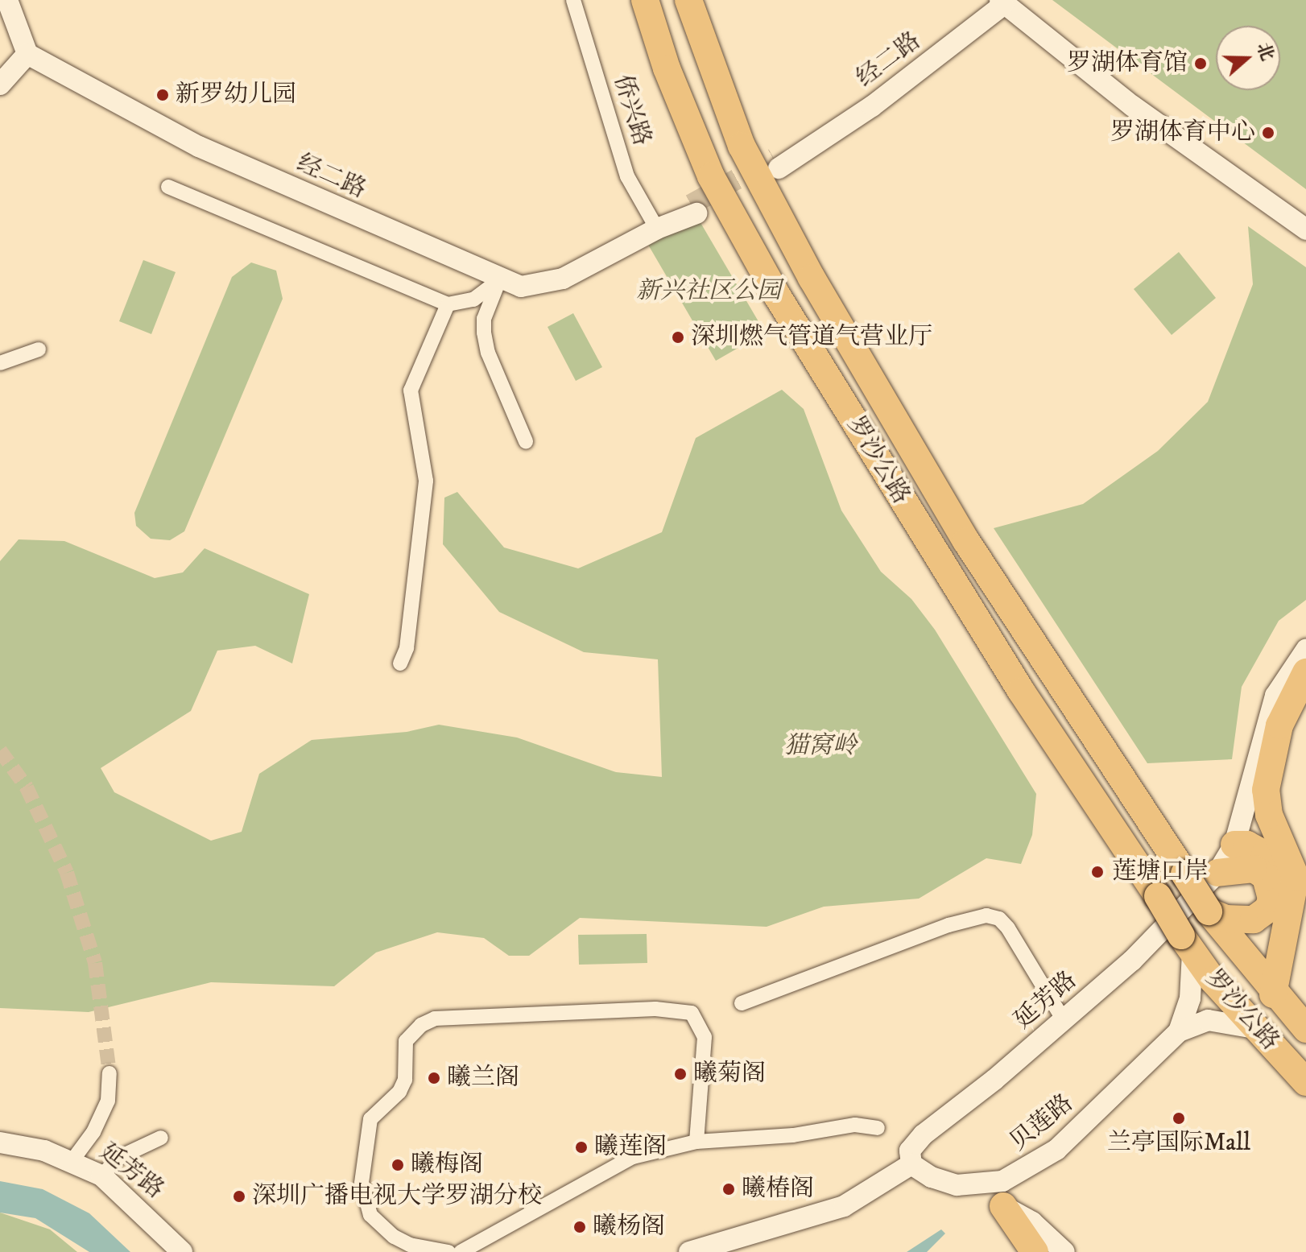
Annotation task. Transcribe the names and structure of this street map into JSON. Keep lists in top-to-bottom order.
{
  "streets": {
    "highway": ["罗沙公路"],
    "street": [
      "经二路",
      "侨兴路",
      "延芳路",
      "贝莲路"
    ]
  },
  "crossings": [
    ["经二路", "侨兴路"],
    ["罗沙公路", "贝莲路"],
    ["延芳路", "贝莲路"]
  ],
  "parks": ["新兴社区公园", "猫窝岭"],
  "places": [
    "罗湖体育馆",
    "新罗幼儿园",
    "罗湖体育中心",
    "深圳燃气管道气营业厅",
    "莲塘口岸",
    "曦菊阁",
    "曦兰阁",
    "兰亭国际Mall",
    "曦莲阁",
    "曦梅阁",
    "曦椿阁",
    "深圳广播电视大学罗湖分校",
    "曦杨阁"
  ],
  "north": "right"
}
